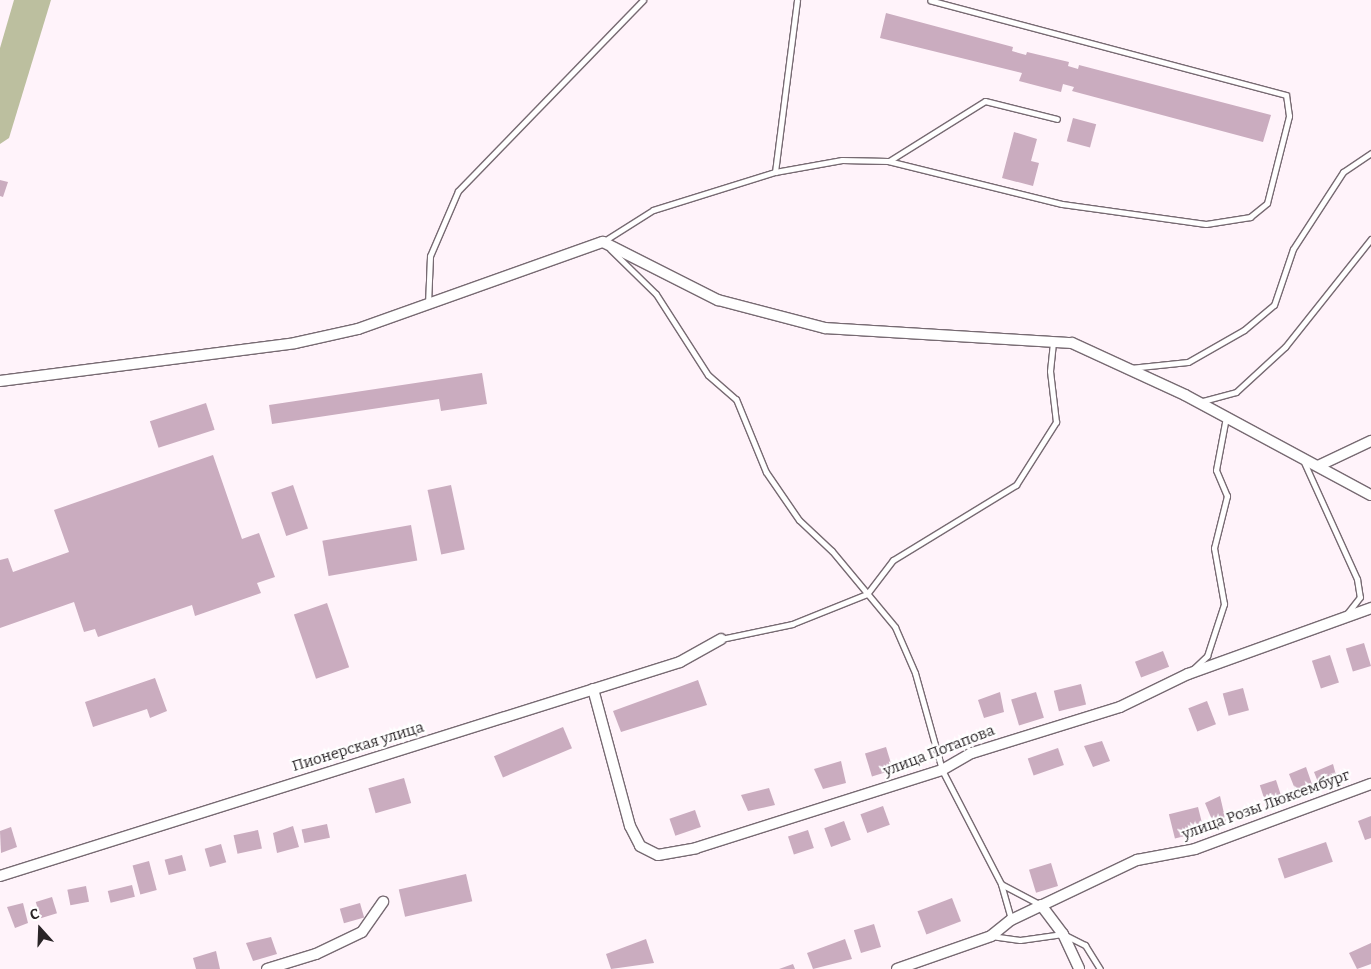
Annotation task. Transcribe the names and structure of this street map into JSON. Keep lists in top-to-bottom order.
{
  "streets": {
    "street": ["Пионерская улица", "улица Потапова", "улица Розы Люксембург"]
  },
  "crossings": [
    ["Пионерская улица", "улица Потапова"]
  ],
  "north": "top"
}
